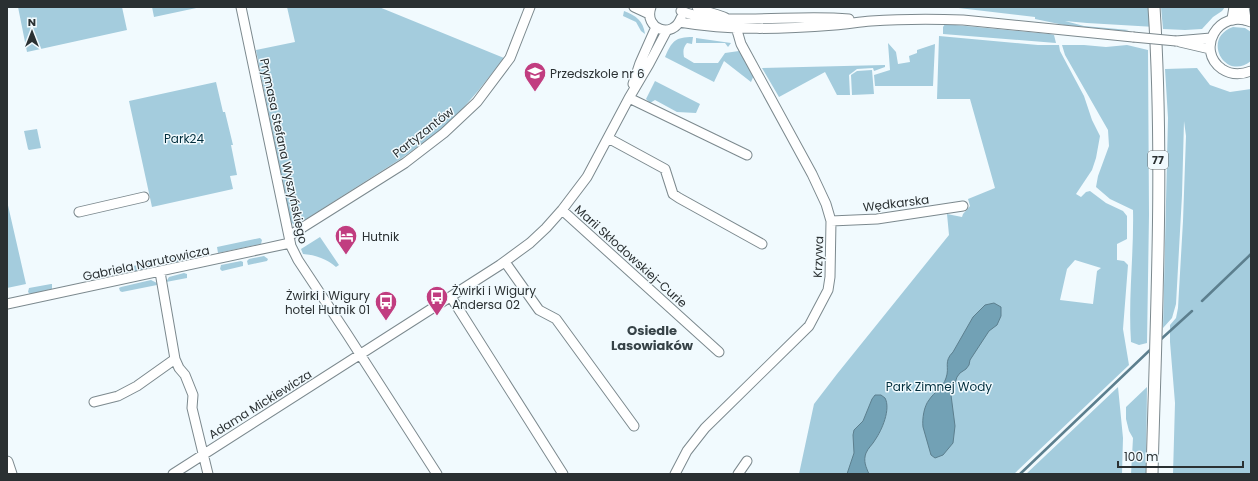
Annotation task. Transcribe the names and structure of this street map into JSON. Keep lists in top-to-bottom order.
{
  "streets": {
    "main road": ["77"],
    "street": [
      "Partyzantów",
      "Prymasa Stefana Wyszyńskiego",
      "Wędkarska",
      "Marii Skłodowskiej-Curie",
      "Krzywa",
      "Gabriela Narutowicza",
      "Adama Mickiewicza"
    ]
  },
  "crossings": [
    ["Partyzantów", "Prymasa Stefana Wyszyńskiego"],
    ["Partyzantów", "Gabriela Narutowicza"],
    ["Prymasa Stefana Wyszyńskiego", "Gabriela Narutowicza"],
    ["Prymasa Stefana Wyszyńskiego", "Adama Mickiewicza"],
    ["Wędkarska", "Krzywa"],
    ["Marii Skłodowskiej-Curie", "Adama Mickiewicza"]
  ],
  "districts": ["Osiedle Lasowiaków"],
  "parks": ["Park24", "Park Zimnej Wody"],
  "places": {
    "school or university": ["Przedszkole nr 6"],
    "hotel": ["Hutnik"],
    "bus stop": ["Żwirki i Wigury Andersa 02", "Żwirki i Wigury hotel Hutnik 01"]
  },
  "scale_bar": "100 m",
  "north": "top"
}
